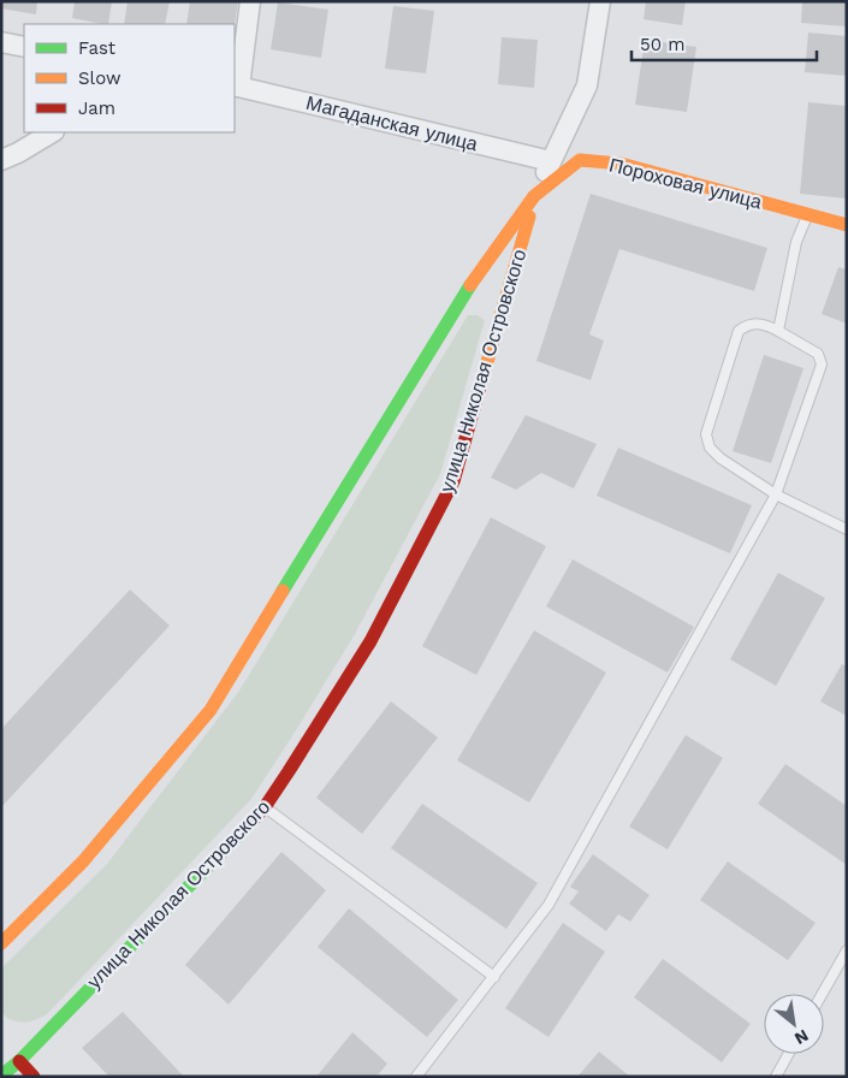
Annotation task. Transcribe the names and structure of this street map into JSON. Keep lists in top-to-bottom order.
{
  "streets": {
    "main road": ["Пороховая улица", "улица Николая Островского"],
    "street": ["Магаданская улица"]
  },
  "crossings": [
    ["Магаданская улица", "улица Николая Островского"],
    ["Пороховая улица", "улица Николая Островского"]
  ],
  "legend": ["Fast", "Slow", "Jam"],
  "scale_bar": "50 m",
  "north": "bottom right"
}
